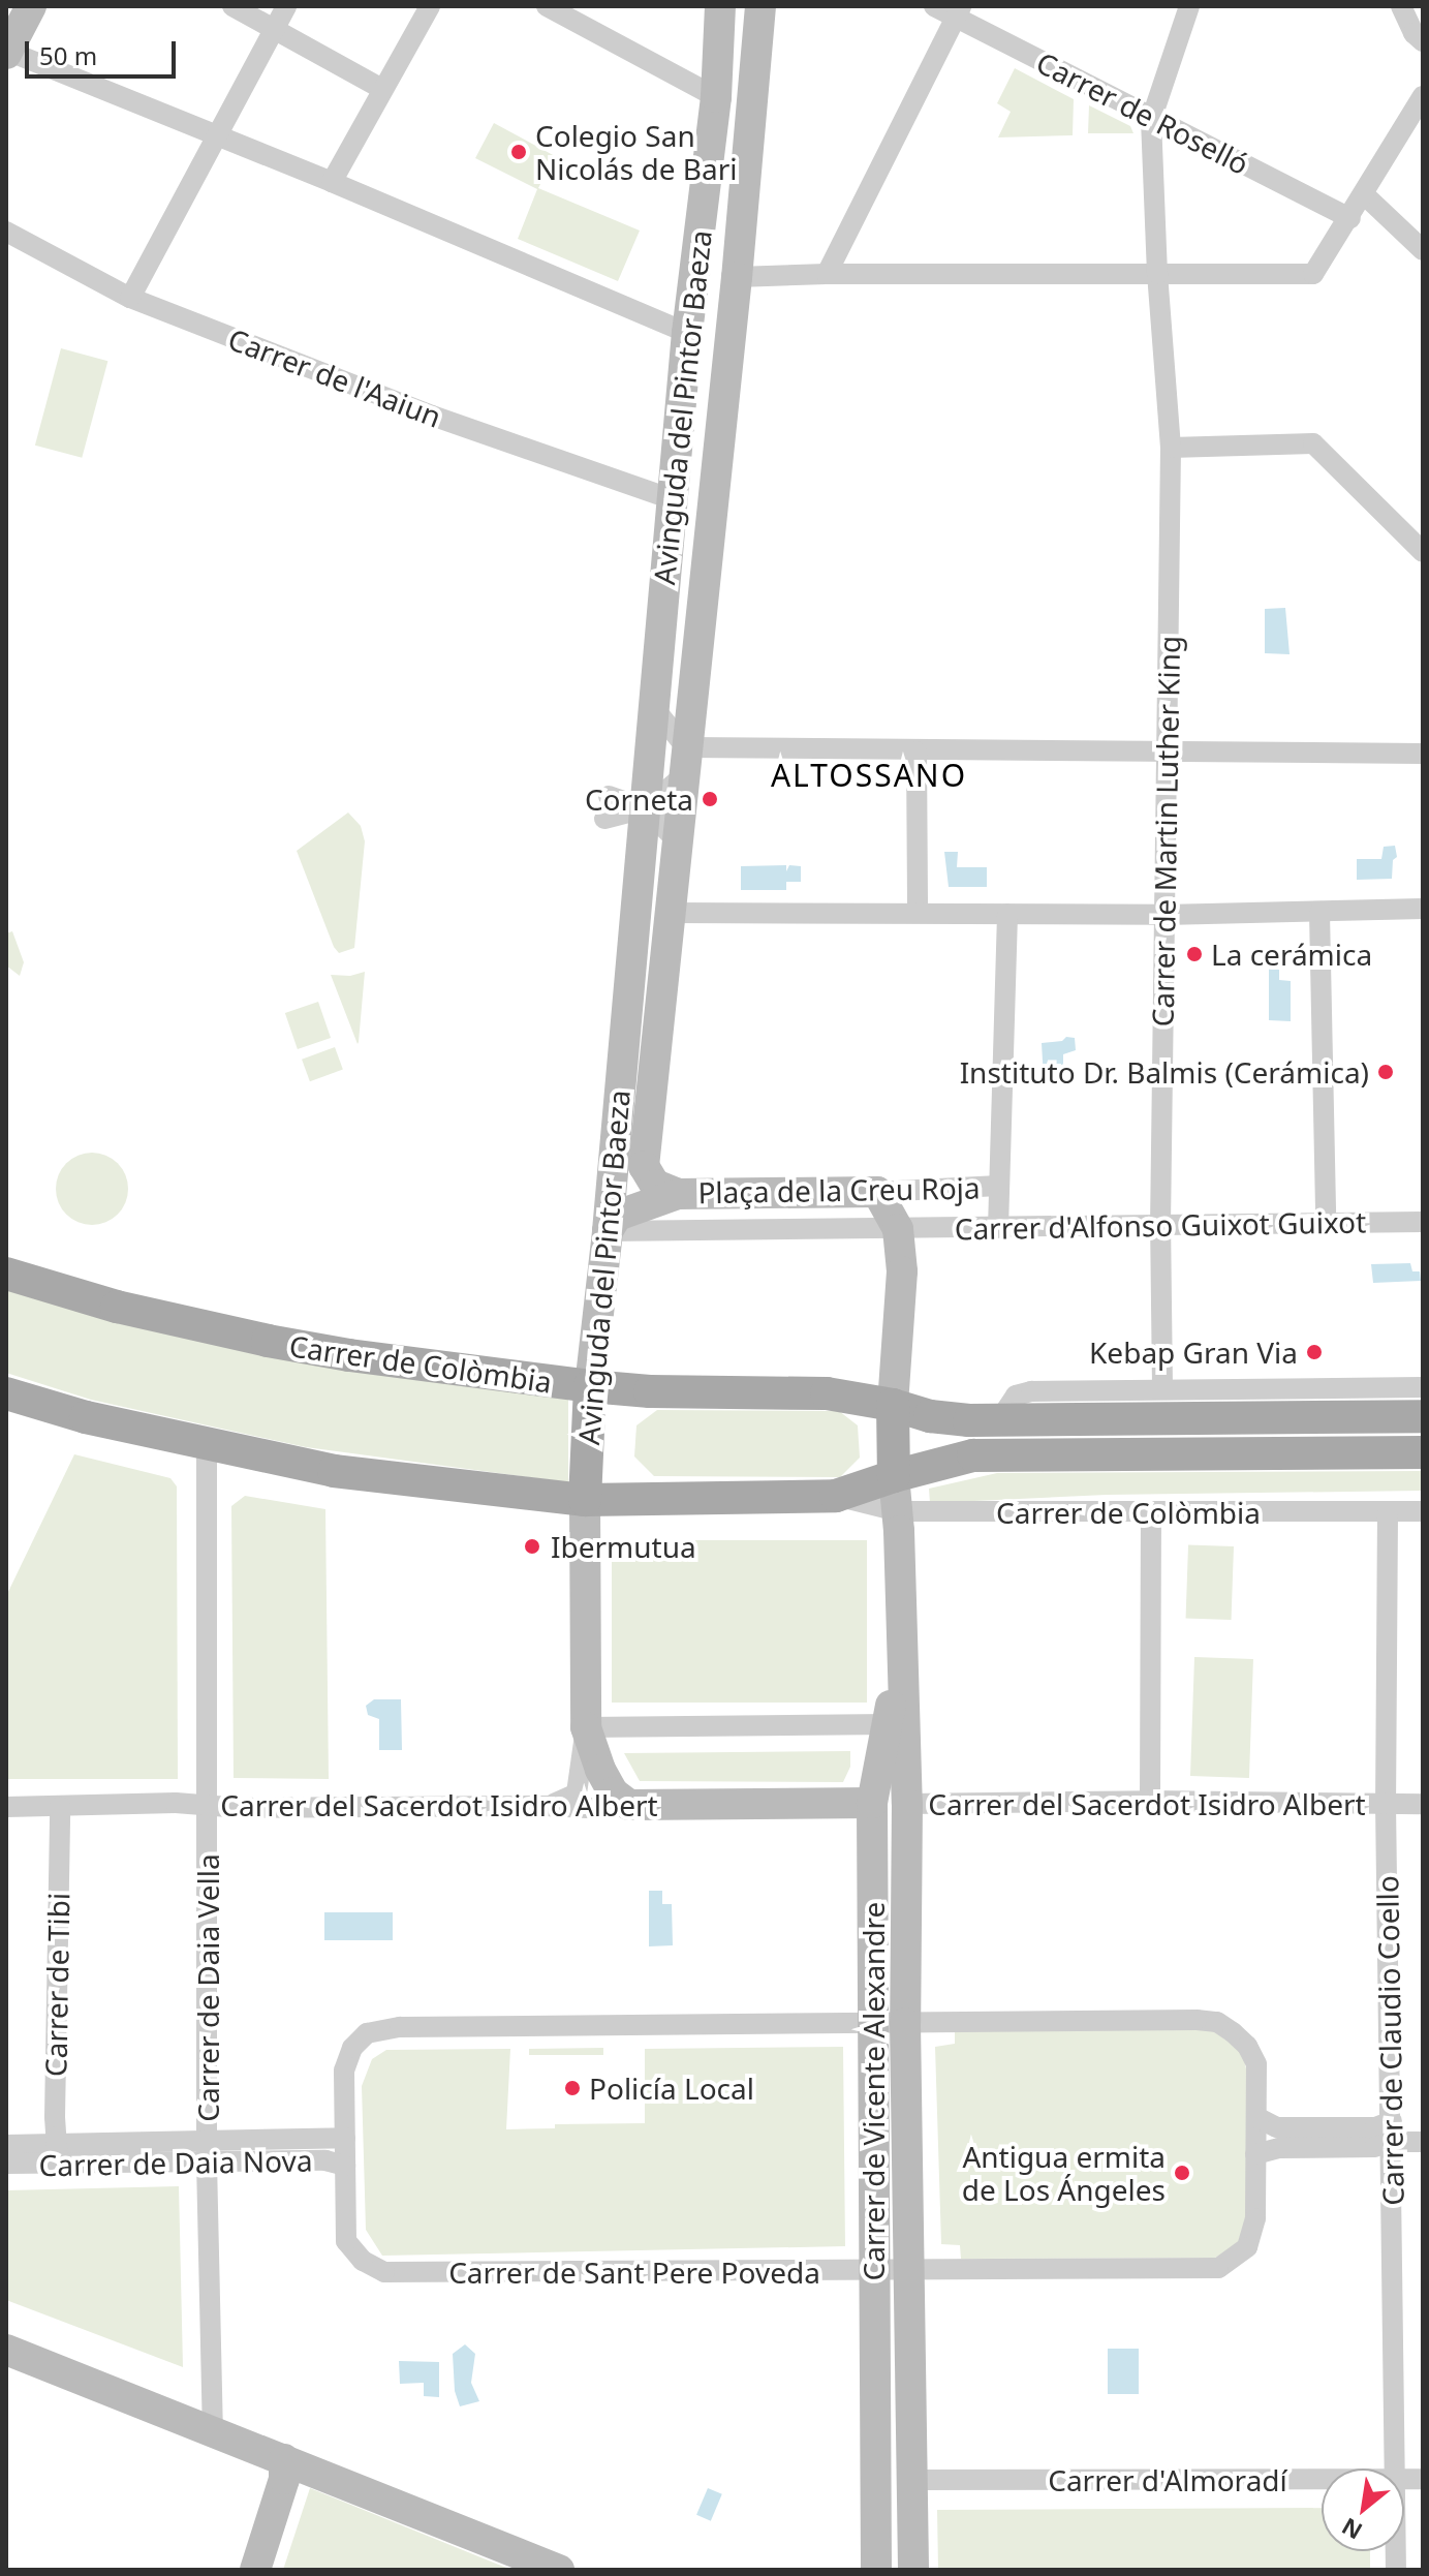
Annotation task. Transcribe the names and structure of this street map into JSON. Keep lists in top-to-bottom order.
{
  "streets": {
    "main road": ["Avinguda del Pintor Baeza", "Carrer de Colòmbia"],
    "street": [
      "Carrer de Roselló",
      "Carrer de l'Aaiun",
      "Carrer de Martin Luther King",
      "Plaça de la Creu Roja",
      "Carrer d'Alfonso Guixot Guixot",
      "Carrer del Sacerdot Isidro Albert",
      "Carrer de Tibi",
      "Carrer de Daia Vella",
      "Carrer de Claudio Coello",
      "Carrer de Vicente Alexandre",
      "Carrer de Daia Nova",
      "Carrer de Sant Pere Poveda",
      "Carrer d'Almoradí"
    ]
  },
  "crossings": [
    ["Carrer de Roselló", "Carrer de Martin Luther King"],
    ["Carrer de l'Aaiun", "Avinguda del Pintor Baeza"],
    ["Avinguda del Pintor Baeza", "Plaça de la Creu Roja"],
    ["Avinguda del Pintor Baeza", "Carrer d'Alfonso Guixot Guixot"],
    ["Avinguda del Pintor Baeza", "Carrer de Colòmbia"],
    ["Avinguda del Pintor Baeza", "Carrer del Sacerdot Isidro Albert"],
    ["Carrer de Martin Luther King", "Carrer d'Alfonso Guixot Guixot"],
    ["Plaça de la Creu Roja", "Carrer d'Alfonso Guixot Guixot"],
    ["Carrer de Colòmbia", "Carrer de Daia Vella"],
    ["Carrer de Colòmbia", "Carrer de Claudio Coello"],
    ["Carrer de Colòmbia", "Carrer de Vicente Alexandre"],
    ["Carrer del Sacerdot Isidro Albert", "Carrer de Tibi"],
    ["Carrer del Sacerdot Isidro Albert", "Carrer de Daia Vella"],
    ["Carrer del Sacerdot Isidro Albert", "Carrer de Claudio Coello"],
    ["Carrer del Sacerdot Isidro Albert", "Carrer de Vicente Alexandre"],
    ["Carrer de Tibi", "Carrer de Daia Nova"],
    ["Carrer de Daia Vella", "Carrer de Daia Nova"],
    ["Carrer de Vicente Alexandre", "Carrer de Sant Pere Poveda"],
    ["Carrer de Vicente Alexandre", "Carrer d'Almoradí"],
    ["Carrer de Daia Nova", "Carrer de Sant Pere Poveda"]
  ],
  "districts": ["ALTOSSANO"],
  "places": [
    "Colegio San Nicolás de Bari",
    "Corneta",
    "La cerámica",
    "Instituto Dr. Balmis (Cerámica)",
    "Kebap Gran Via",
    "Ibermutua",
    "Policía Local",
    "Antigua ermita de Los Ángeles"
  ],
  "scale_bar": "50 m",
  "north": "bottom left"
}
